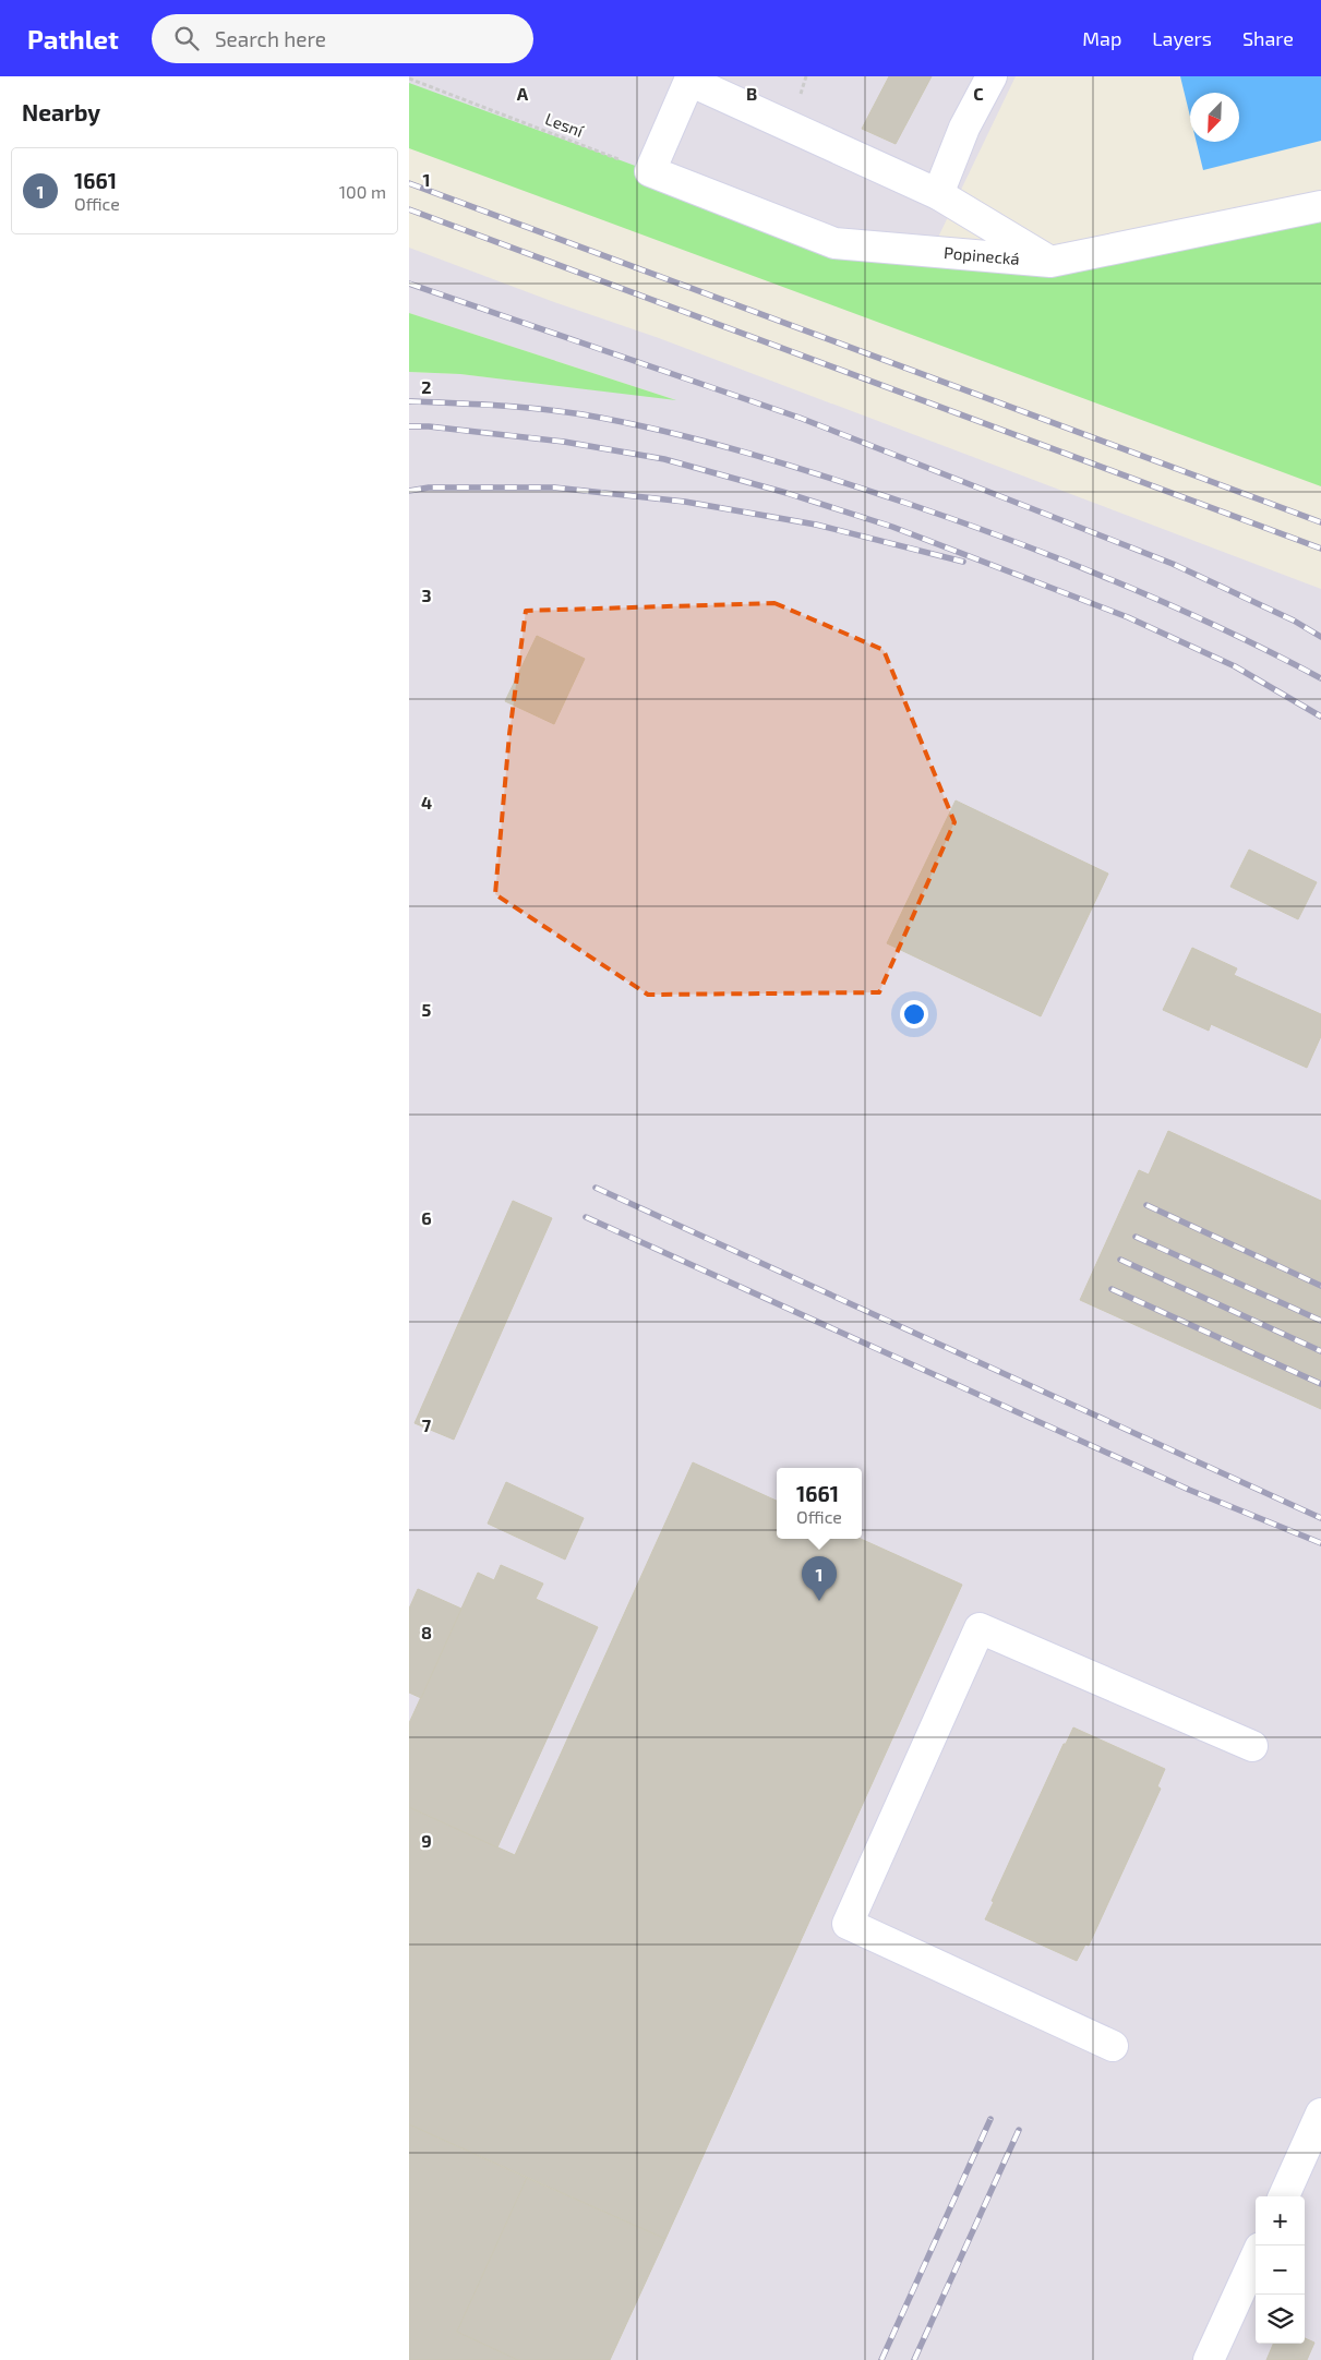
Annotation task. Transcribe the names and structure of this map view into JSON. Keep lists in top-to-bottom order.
{
  "streets": {
    "street": ["Popinecká"],
    "path": ["Lesní"]
  },
  "crossings": [
    ["Lesní", "Popinecká"]
  ],
  "north": "bottom left",
  "page": {
    "header": "Pathlet",
    "search": "Search here",
    "nav": ["Map", "Layers", "Share"],
    "heading": "Nearby",
    "list": [
      {
        "mark": "1",
        "name": "1661",
        "note": "Office",
        "value": "100 m"
      }
    ],
    "popup": ["1661", "Office"],
    "pins": "1",
    "map_buttons": ["+", "−"]
  },
  "grid": {
    "columns": ["A", "B", "C"],
    "rows": [
      "1",
      "2",
      "3",
      "4",
      "5",
      "6",
      "7",
      "8",
      "9"
    ]
  }
}
